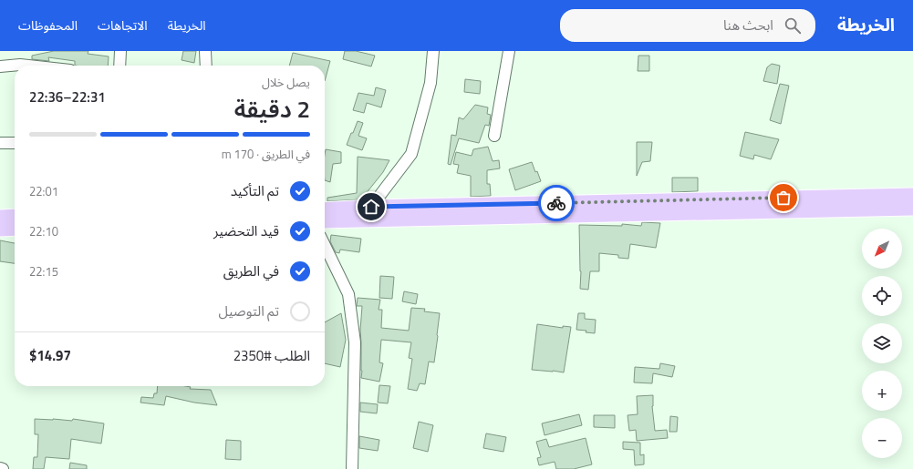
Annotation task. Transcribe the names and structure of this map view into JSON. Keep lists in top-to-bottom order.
{
  "north": "bottom left",
  "page": {
    "header": "الخريطة",
    "search": "ابحث هنا",
    "nav": ["الخريطة", "الاتجاهات", "المحفوظات"],
    "heading": ["2 دقيقة", "يصل خلال", "22:31–22:36"],
    "panel": ["الطلب #2350", "$14.97"],
    "bar": "في الطريق · 170 m",
    "list": [
      ["تم التأكيد", "22:01"],
      ["قيد التحضير", "22:10"],
      ["في الطريق", "22:15"],
      "تم التوصيل"
    ],
    "map_buttons": ["+", "−"]
  }
}
